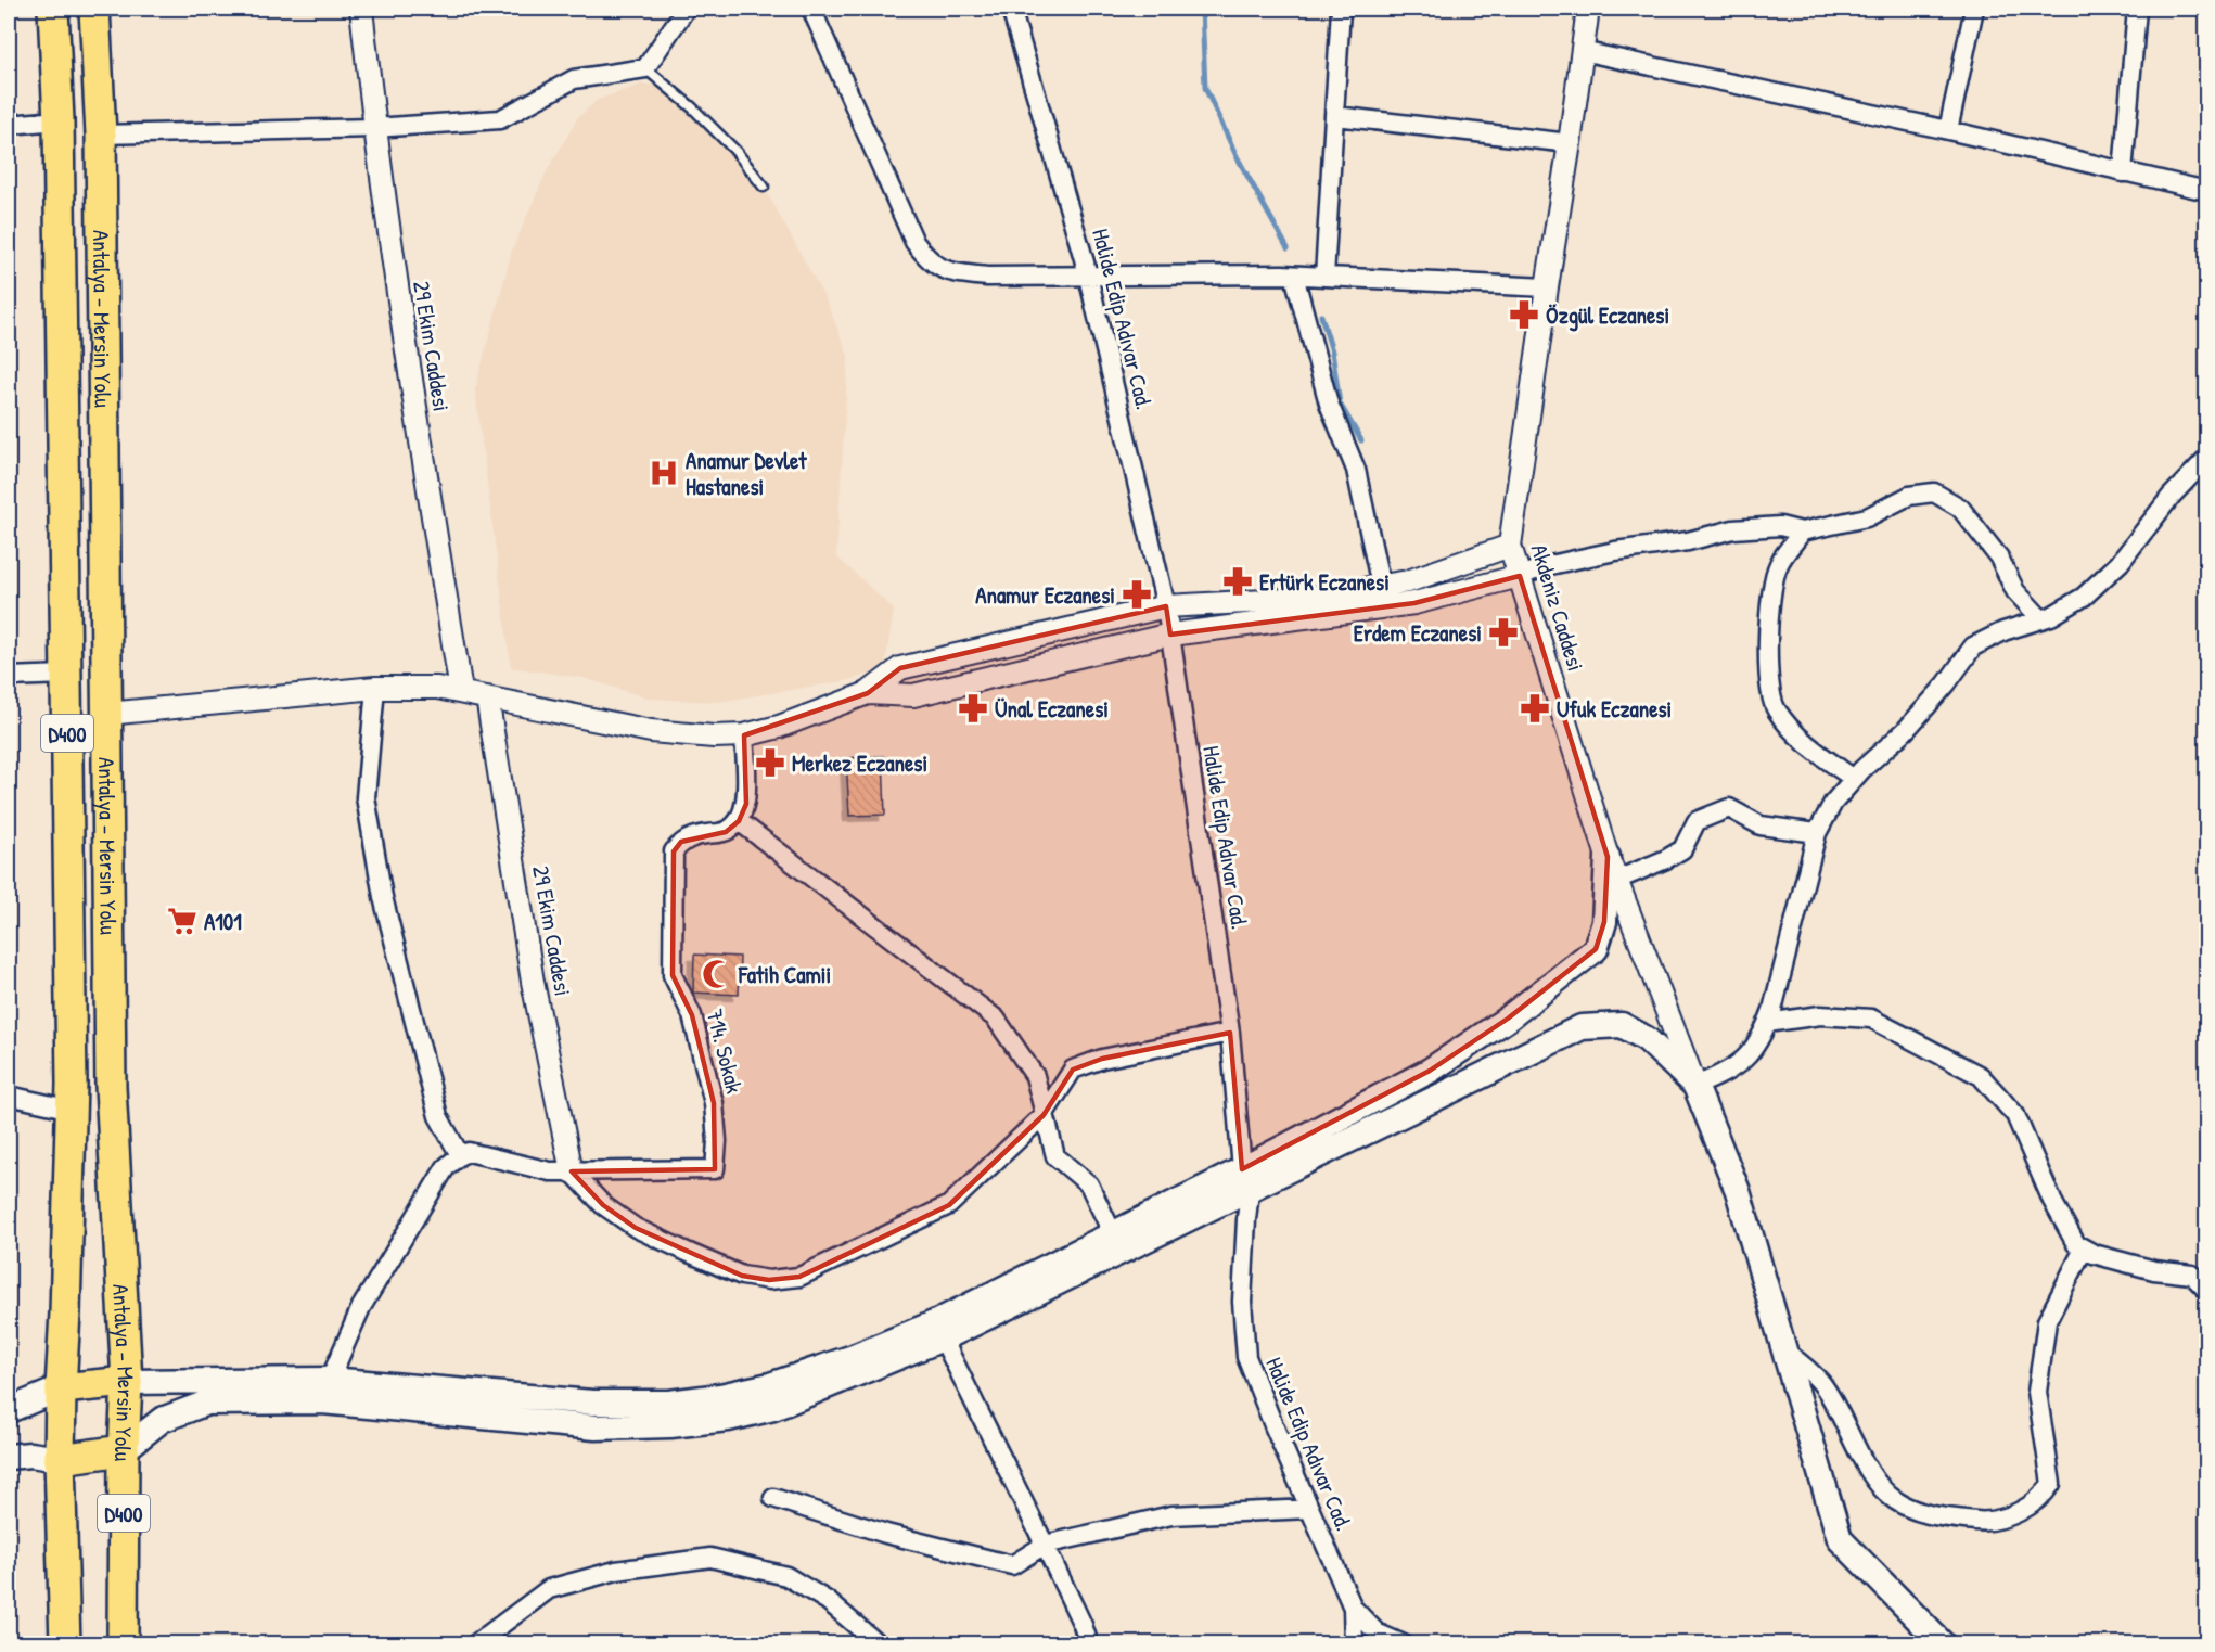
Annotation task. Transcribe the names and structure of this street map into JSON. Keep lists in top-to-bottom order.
{
  "streets": {
    "highway": ["Antalya - Mersin Yolu", "D400"],
    "street": [
      "Halide Edip Adıvar Cad.",
      "29 Ekim Caddesi",
      "Akdeniz Caddesi",
      "714. Sokak"
    ]
  },
  "crossings": [
    ["29 Ekim Caddesi", "714. Sokak"]
  ],
  "places": {
    "pharmacy": [
      "Özgül Eczanesi",
      "Ertürk Eczanesi",
      "Anamur Eczanesi",
      "Erdem Eczanesi",
      "Ünal Eczanesi",
      "Ufuk Eczanesi",
      "Merkez Eczanesi"
    ],
    "hospital": ["Anamur Devlet Hastanesi"],
    "supermarket": ["A101"],
    "mosque": ["Fatih Camii"]
  }
}
